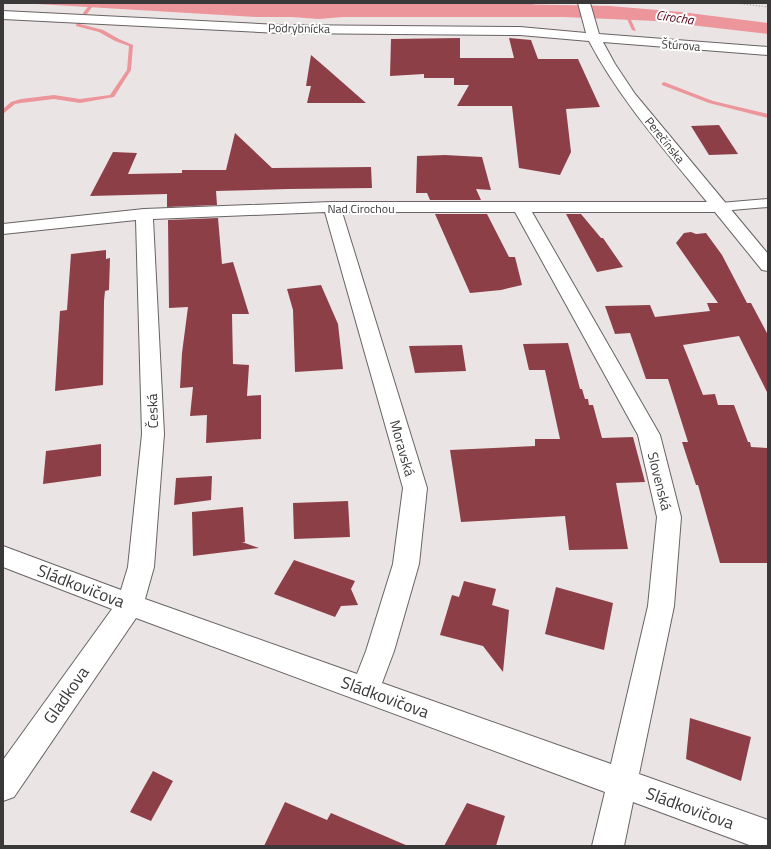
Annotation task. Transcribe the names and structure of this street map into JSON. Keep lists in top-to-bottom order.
{
  "streets": {
    "street": [
      "Podrybnícka",
      "Štúrova",
      "Perečínska",
      "Nad Cirochou",
      "Česká",
      "Moravská",
      "Slovenská",
      "Sládkovičova",
      "Gladkova"
    ]
  },
  "crossings": [
    ["Podrybnícka", "Štúrova"],
    ["Podrybnícka", "Perečínska"],
    ["Štúrova", "Perečínska"],
    ["Perečínska", "Nad Cirochou"],
    ["Nad Cirochou", "Česká"],
    ["Nad Cirochou", "Moravská"],
    ["Nad Cirochou", "Slovenská"],
    ["Česká", "Sládkovičova"],
    ["Česká", "Gladkova"],
    ["Moravská", "Sládkovičova"],
    ["Slovenská", "Sládkovičova"],
    ["Sládkovičova", "Gladkova"]
  ],
  "water": ["Cirocha"]
}
